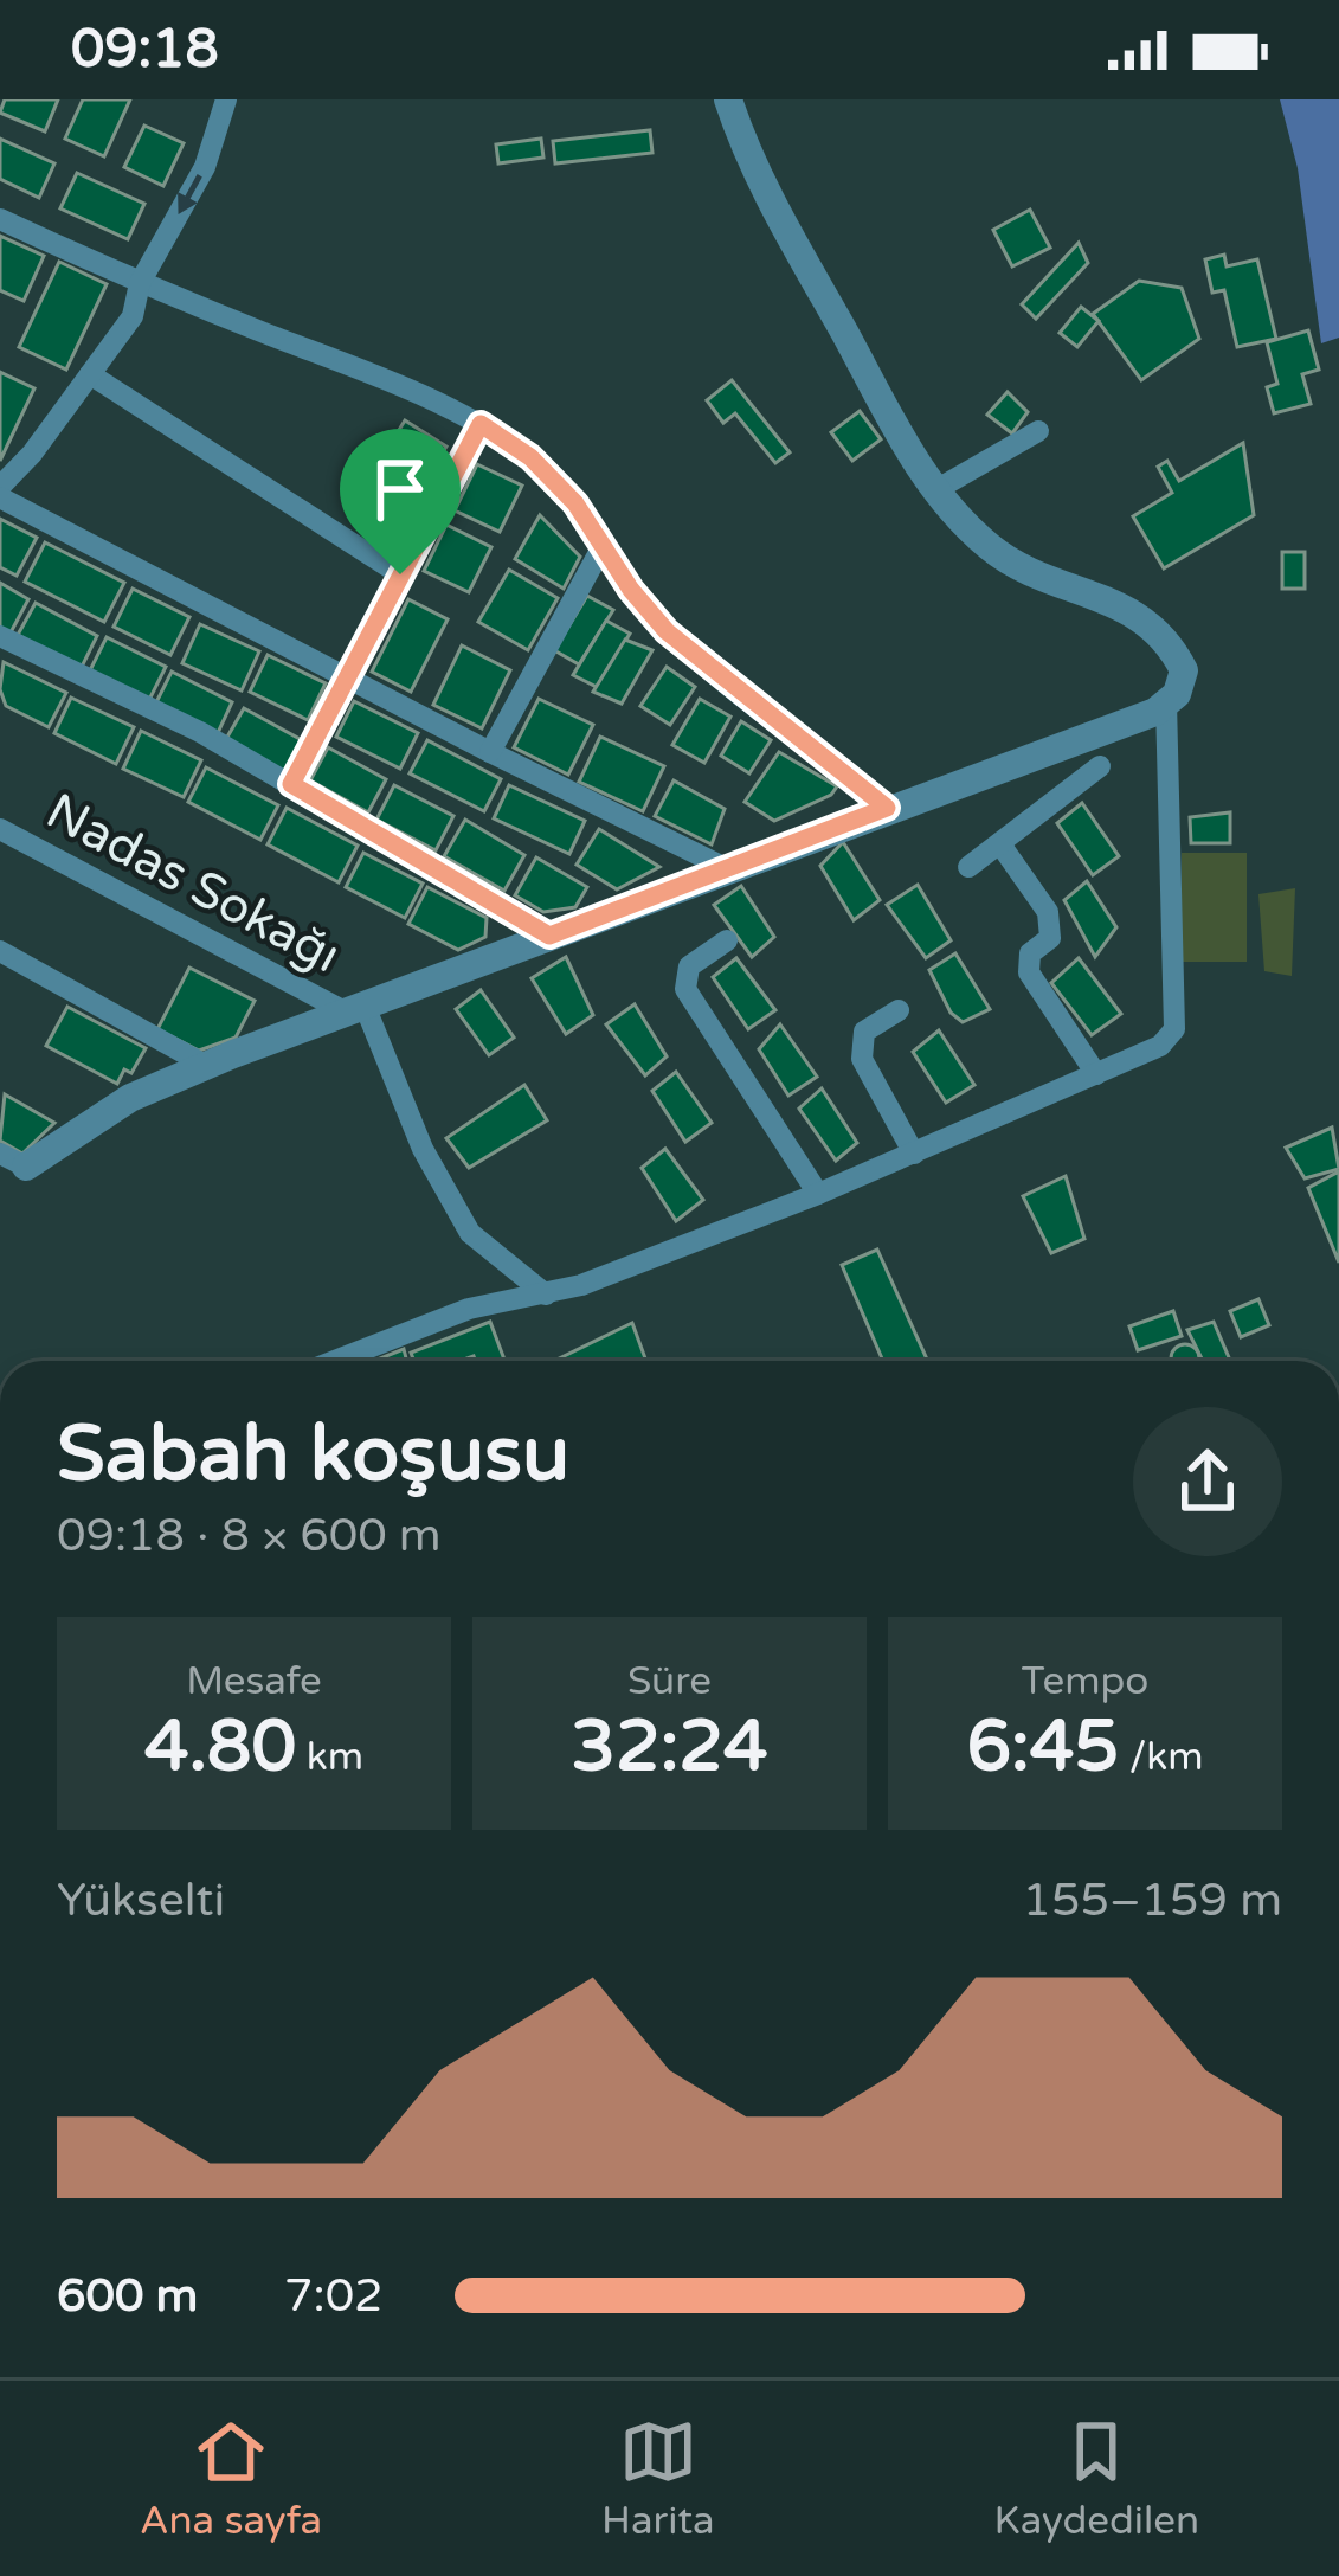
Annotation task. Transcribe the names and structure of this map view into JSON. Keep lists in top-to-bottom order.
{
  "streets": {
    "street": ["Nadas Sokağı"]
  },
  "page": {
    "status": "09:18",
    "heading": ["Sabah koşusu", "09:18 · 8 × 600 m"],
    "stats": [
      ["Mesafe", "4.80 km"],
      ["Süre", "32:24"],
      ["Tempo", "6:45 /km"]
    ],
    "chart": ["Yükselti", "155–159 m"],
    "list": [
      {
        "name": "600 m",
        "note": "7:02"
      }
    ],
    "tabs": ["Ana sayfa", "Harita", "Kaydedilen"]
  }
}
